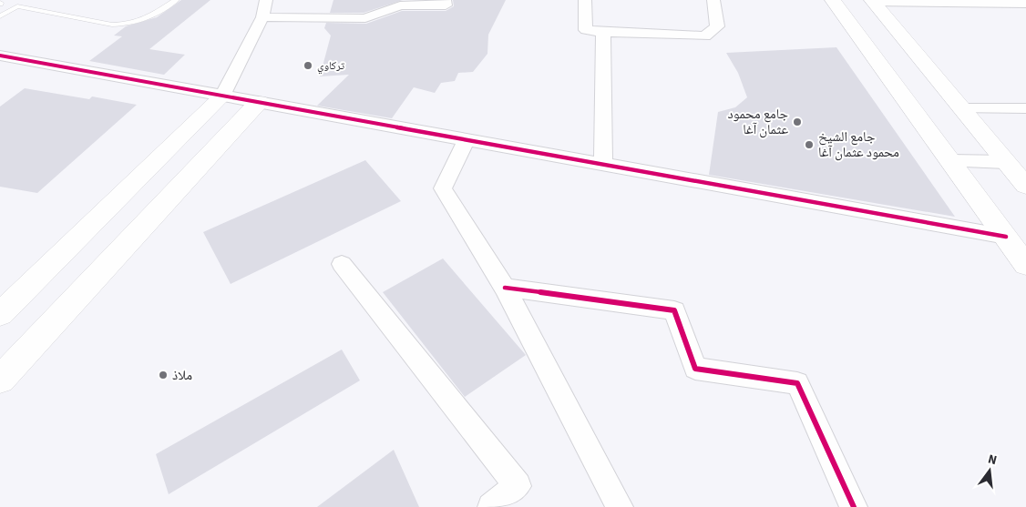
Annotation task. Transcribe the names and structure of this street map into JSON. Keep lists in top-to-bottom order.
{
  "places": [
    "تركاوي",
    "جامع محمود عثمان آغا",
    "جامع الشيخ محمود عثمان آغا",
    "ملاذ"
  ],
  "north": "top"
}
